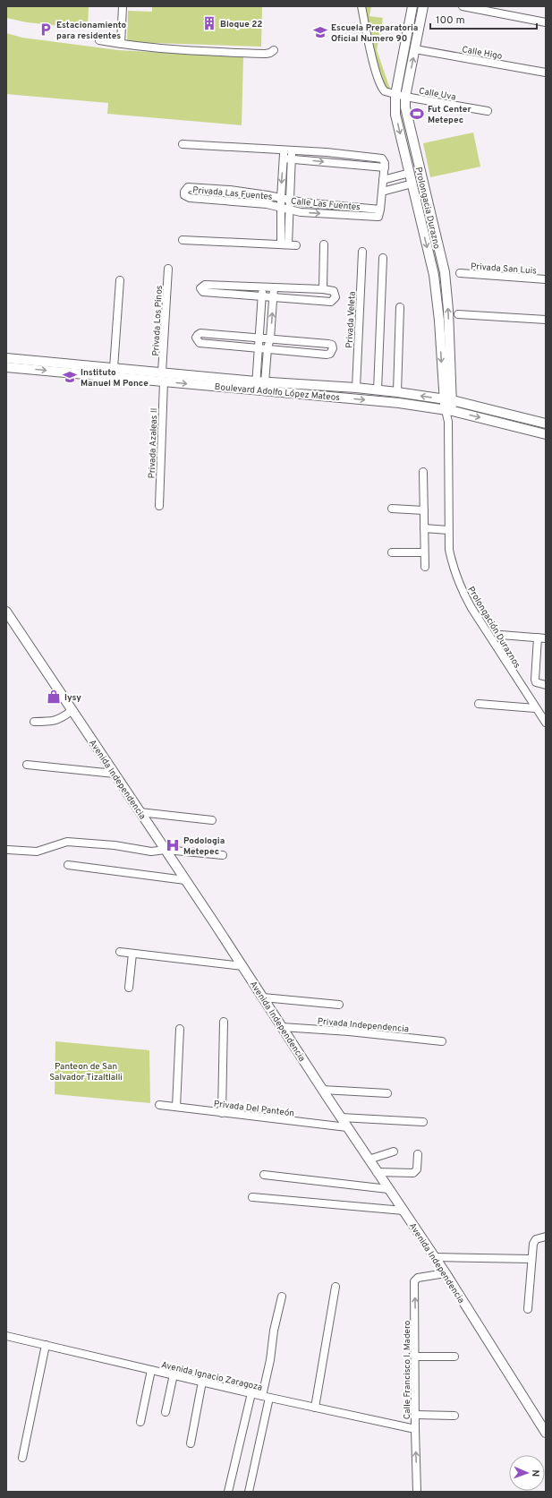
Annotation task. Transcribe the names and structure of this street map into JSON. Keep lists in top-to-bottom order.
{
  "streets": {
    "street": [
      "Calle Higo",
      "Calle Uva",
      "Privada Las Fuentes",
      "Calle Las Fuentes",
      "Prolongacia Durazno",
      "Privada San Luis",
      "Privada Veleta",
      "Privada Los Pinos",
      "Boulevard Adolfo López Mateos",
      "Privada Azaleas II",
      "Prolongación Duraznos",
      "Avenida Independencia",
      "Privada Independencia",
      "Privada Del Panteón",
      "Calle Francisco I. Madero",
      "Avenida Ignacio Zaragoza"
    ]
  },
  "crossings": [
    ["Calle Higo", "Prolongacia Durazno"],
    ["Calle Uva", "Prolongacia Durazno"],
    ["Privada Las Fuentes", "Calle Las Fuentes"],
    ["Prolongacia Durazno", "Boulevard Adolfo López Mateos"],
    ["Prolongacia Durazno", "Prolongación Duraznos"],
    ["Privada Veleta", "Boulevard Adolfo López Mateos"],
    ["Privada Los Pinos", "Boulevard Adolfo López Mateos"],
    ["Privada Los Pinos", "Privada Azaleas II"],
    ["Boulevard Adolfo López Mateos", "Privada Azaleas II"],
    ["Boulevard Adolfo López Mateos", "Prolongación Duraznos"],
    ["Avenida Independencia", "Privada Independencia"],
    ["Avenida Independencia", "Privada Del Panteón"],
    ["Avenida Independencia", "Calle Francisco I. Madero"],
    ["Calle Francisco I. Madero", "Avenida Ignacio Zaragoza"]
  ],
  "one_way": ["Calle Francisco I. Madero"],
  "parks": ["Panteon de San Salvador Tizaltlalli"],
  "places": {
    "building": ["Bloque 22"],
    "parking": ["Estacionamiento para residentes"],
    "school or university": ["Escuela Preparatoria Oficial Numero 90", "Instituto Manuel M Ponce"],
    "sports": ["Fut Center Metepec"],
    "shop": ["Iysy"],
    "hospital": ["Podologia Metepec"]
  },
  "scale_bar": "100 m",
  "north": "right"
}
